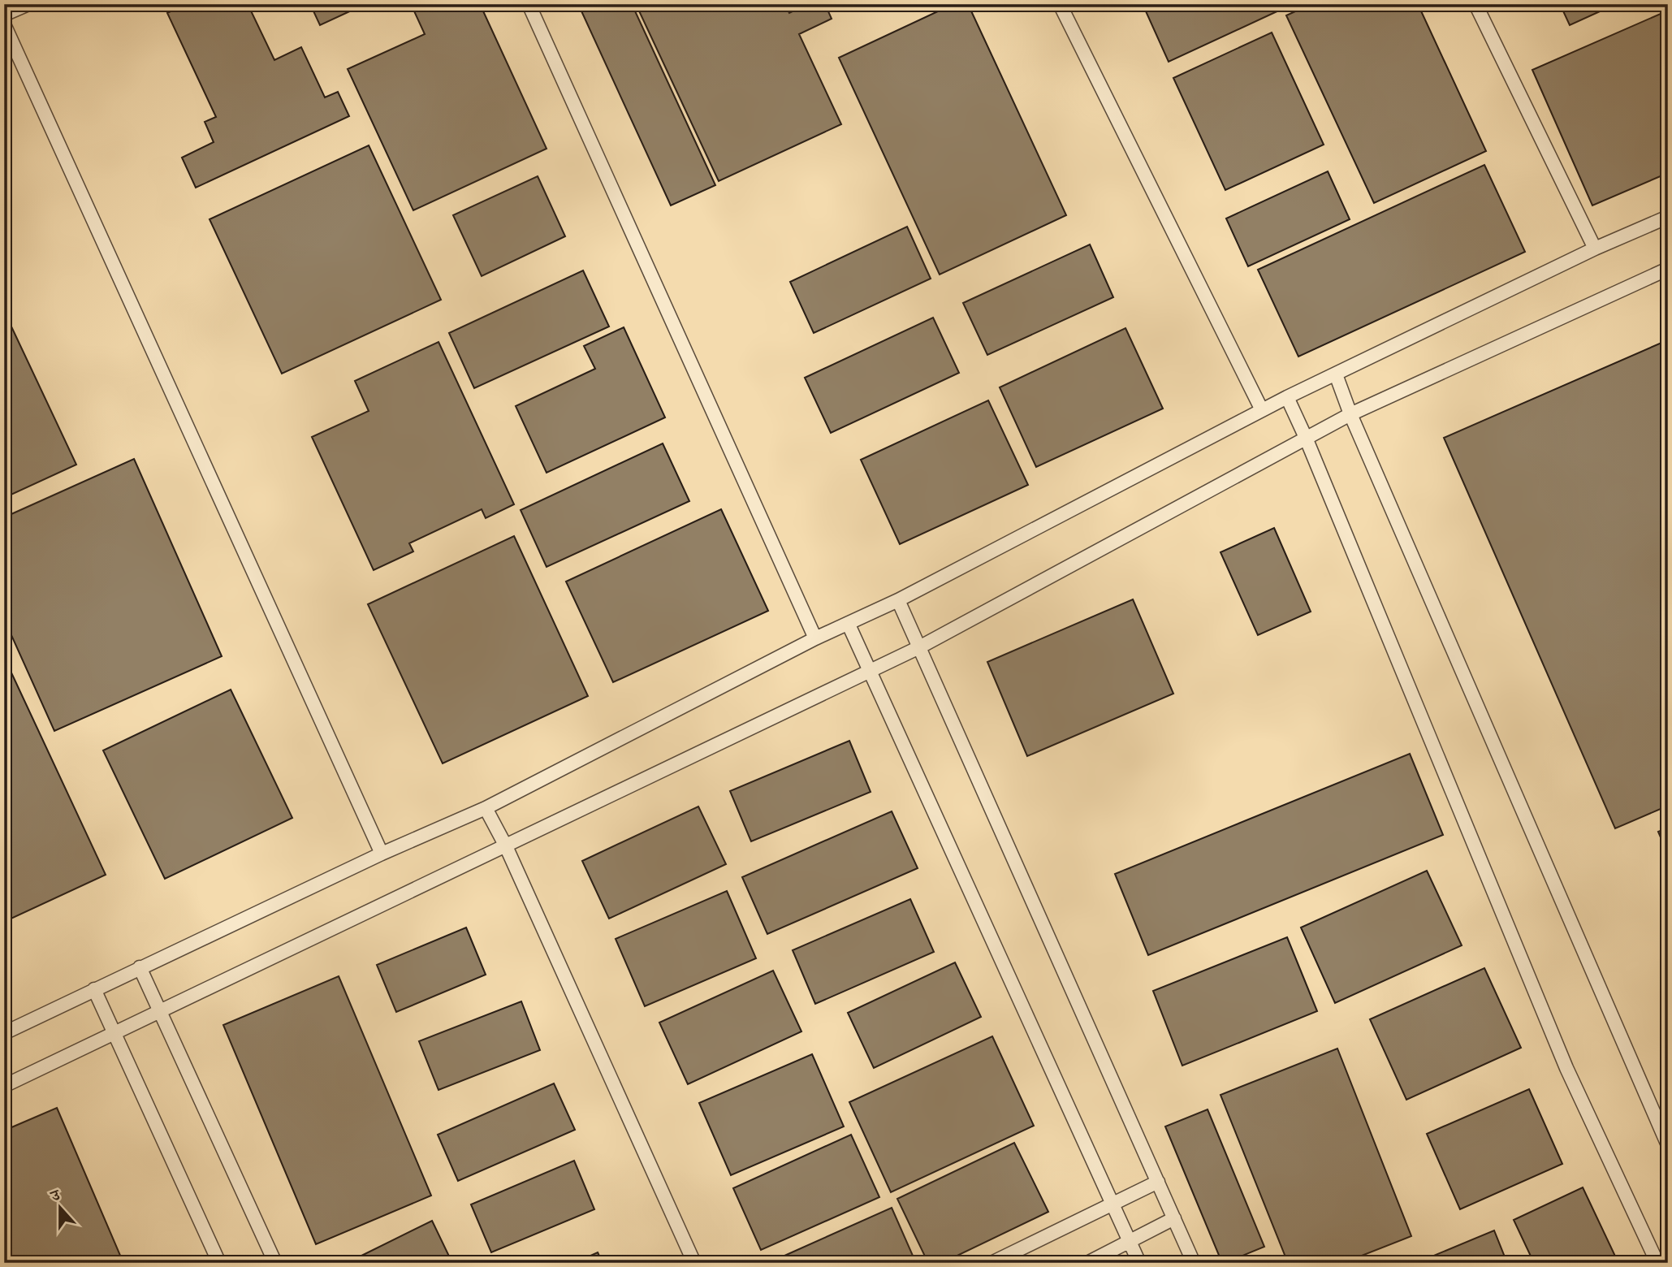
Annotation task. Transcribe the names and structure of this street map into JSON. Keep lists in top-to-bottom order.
{
  "north": "top"
}
